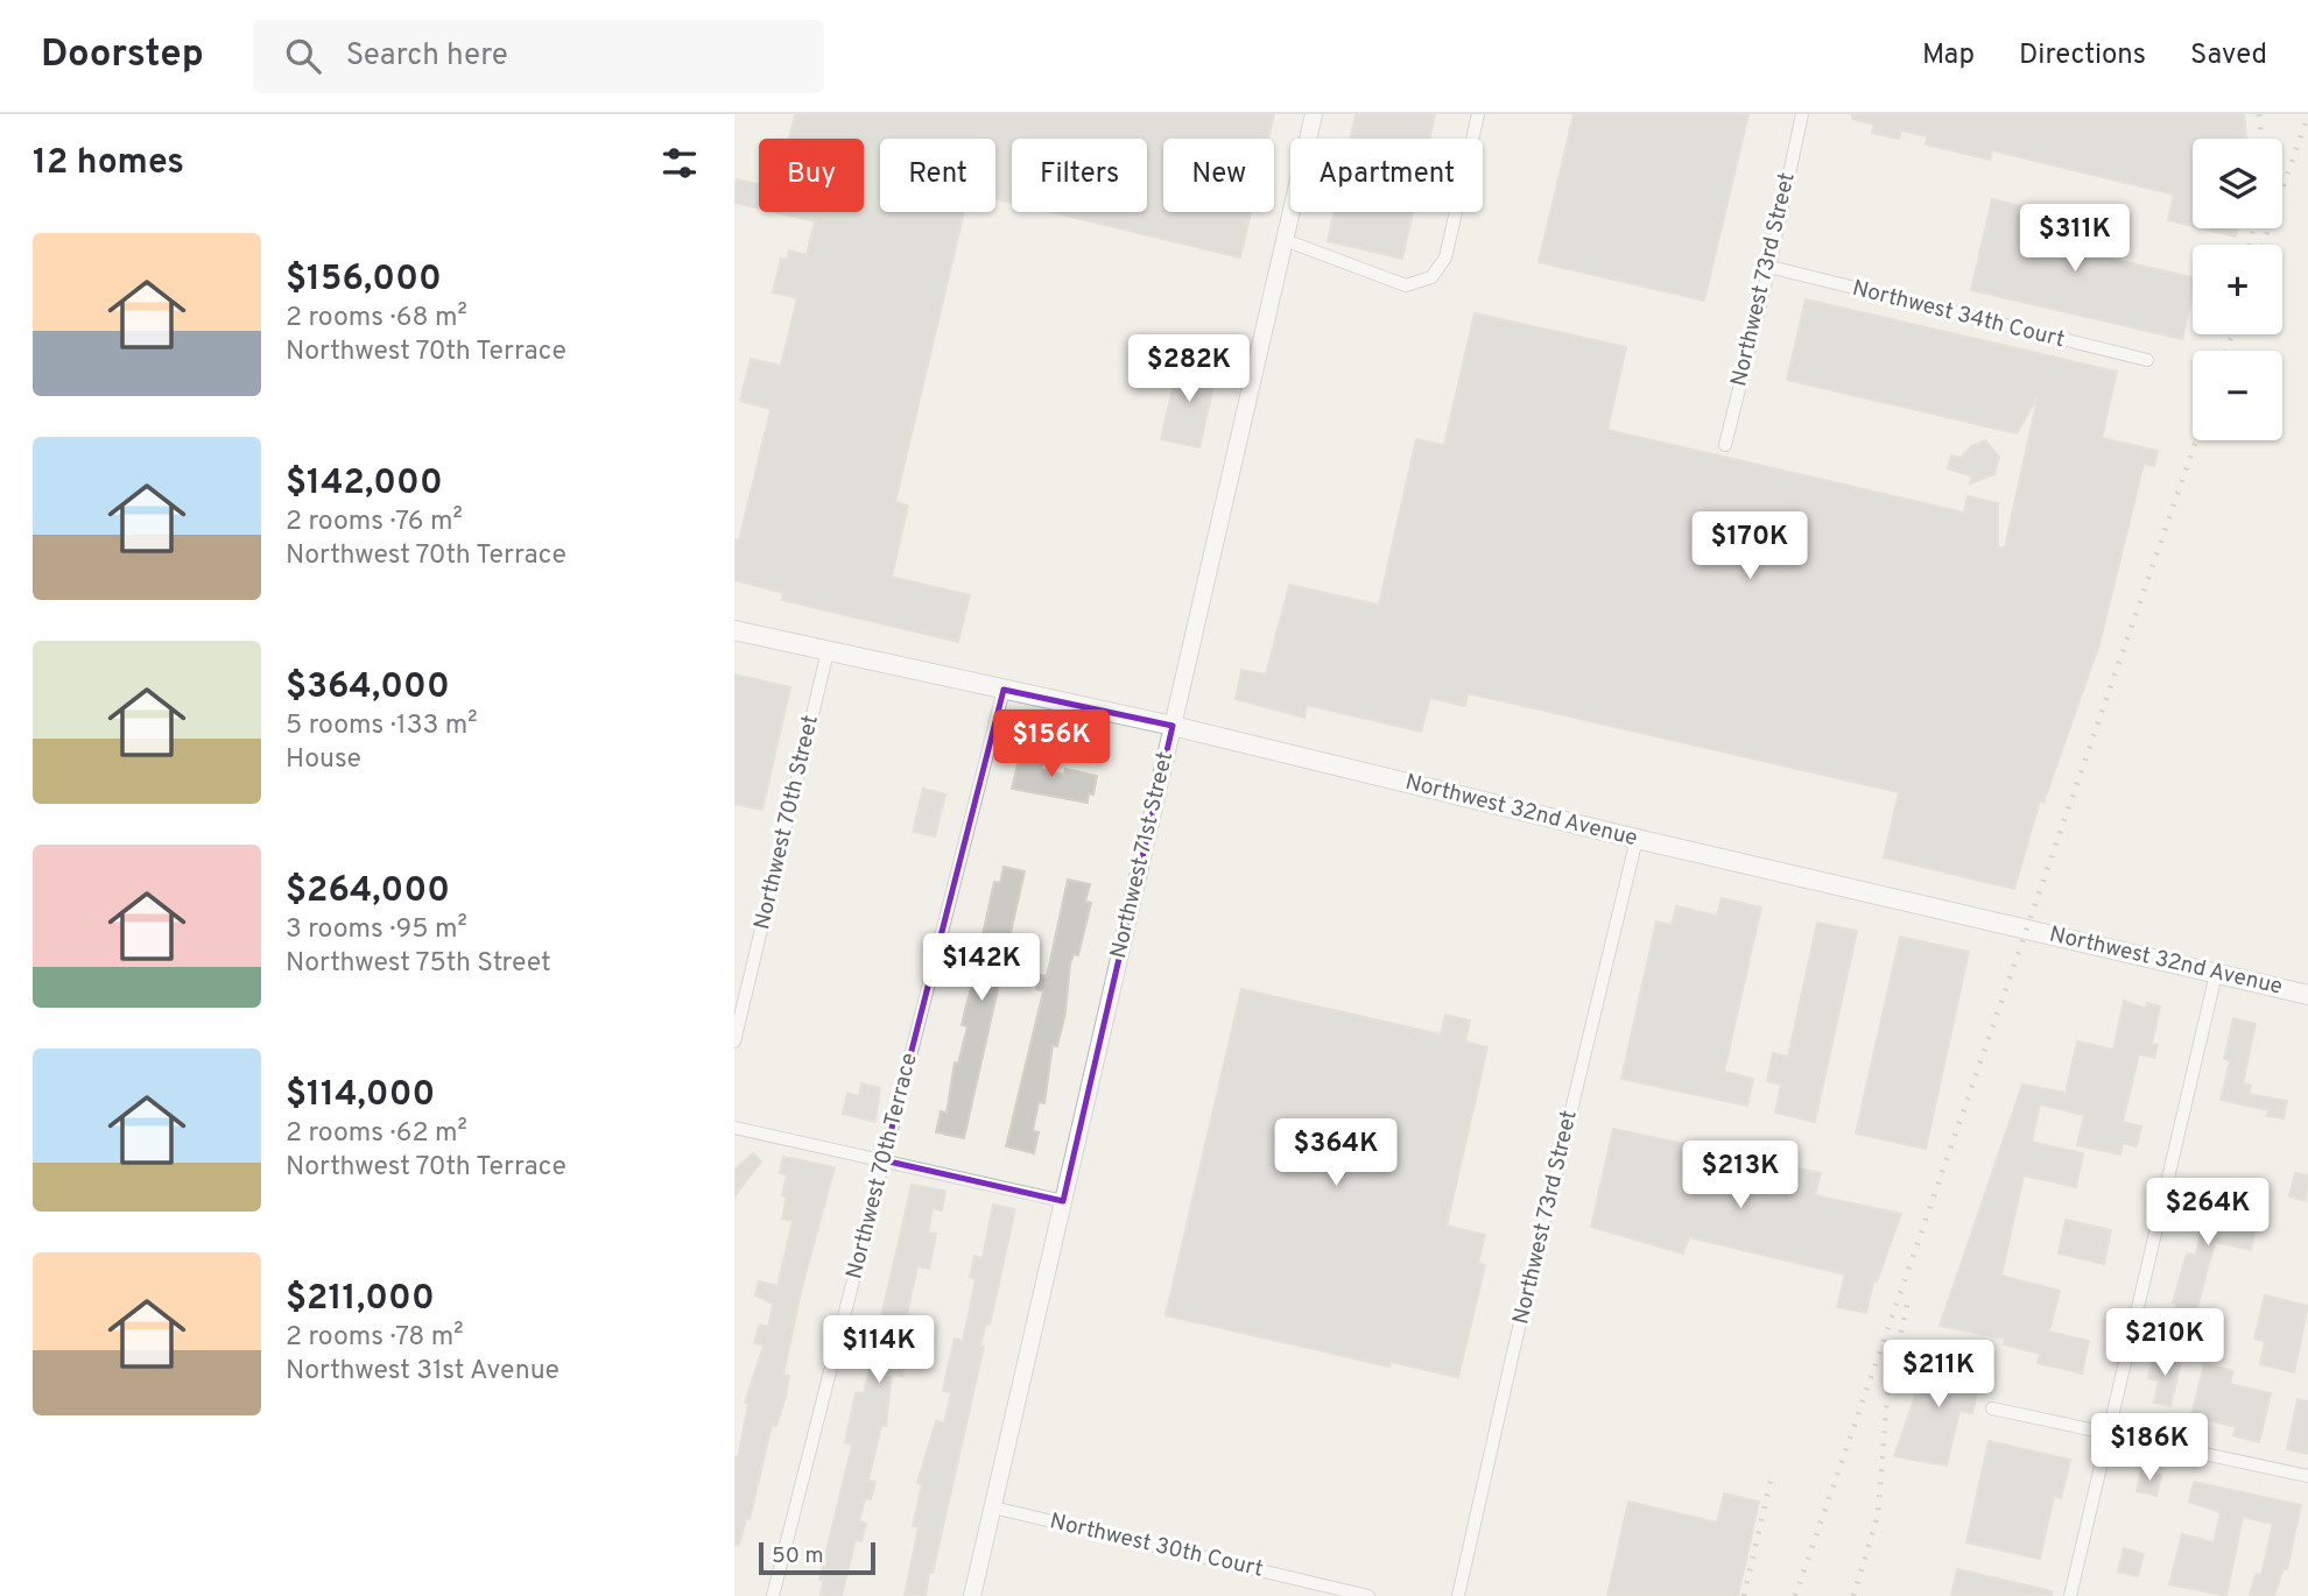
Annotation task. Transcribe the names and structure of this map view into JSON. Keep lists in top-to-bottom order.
{
  "streets": {
    "main road": ["Northwest 32nd Avenue"],
    "street": [
      "Northwest 73rd Street",
      "Northwest 34th Court",
      "Northwest 70th Street",
      "Northwest 71st Street",
      "Northwest 70th Terrace",
      "Northwest 30th Court"
    ]
  },
  "crossings": [
    ["Northwest 73rd Street", "Northwest 34th Court"],
    ["Northwest 73rd Street", "Northwest 32nd Avenue"],
    ["Northwest 32nd Avenue", "Northwest 70th Street"],
    ["Northwest 32nd Avenue", "Northwest 71st Street"],
    ["Northwest 32nd Avenue", "Northwest 70th Terrace"],
    ["Northwest 71st Street", "Northwest 30th Court"]
  ],
  "scale_bar": "50 m",
  "page": {
    "header": "Doorstep",
    "search": "Search here",
    "nav": ["Map", "Directions", "Saved"],
    "heading": "12 homes",
    "map_buttons": ["+", "−"],
    "chip": [
      "Buy",
      "Rent",
      "Filters",
      "New",
      "Apartment"
    ],
    "price": [
      "$311K",
      "$282K",
      "$170K",
      "$156K",
      "$142K",
      "$364K",
      "$213K",
      "$264K",
      "$210K",
      "$114K",
      "$211K",
      "$186K"
    ],
    "list": [
      {
        "name": "$156,000",
        "note": "2 rooms · 68 m² · Northwest 70th Terrace"
      },
      {
        "name": "$142,000",
        "note": "2 rooms · 76 m² · Northwest 70th Terrace"
      },
      {
        "name": "$364,000",
        "note": "5 rooms · 133 m² · House"
      },
      {
        "name": "$264,000",
        "note": "3 rooms · 95 m² · Northwest 75th Street"
      },
      {
        "name": "$114,000",
        "note": "2 rooms · 62 m² · Northwest 70th Terrace"
      },
      {
        "name": "$211,000",
        "note": "2 rooms · 78 m² · Northwest 31st Avenue"
      }
    ],
    "scale": "50 m"
  }
}
